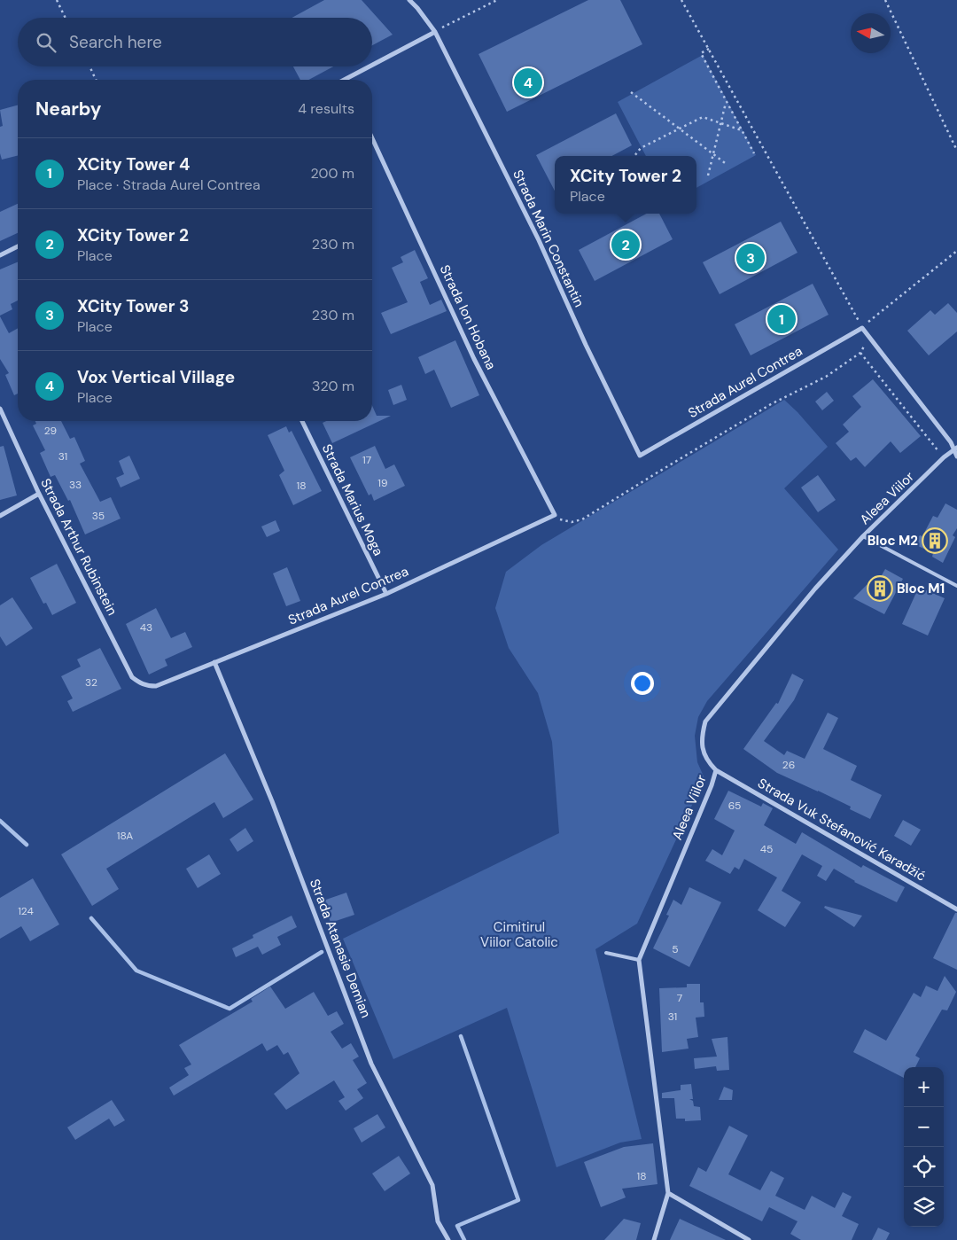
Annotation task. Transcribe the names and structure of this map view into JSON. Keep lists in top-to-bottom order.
{
  "streets": {
    "street": [
      "Strada Marin Constantin",
      "Strada Ion Hobana",
      "Strada Aurel Contrea",
      "Aleea Viilor",
      "Strada Marius Moga",
      "Strada Arthur Rubinstein",
      "Strada Vuk Stefanović Karadžić",
      "Strada Atanasie Demian"
    ]
  },
  "crossings": [
    ["Strada Marin Constantin", "Strada Aurel Contrea"],
    ["Strada Ion Hobana", "Strada Aurel Contrea"],
    ["Strada Aurel Contrea", "Strada Marius Moga"],
    ["Strada Aurel Contrea", "Strada Arthur Rubinstein"],
    ["Strada Aurel Contrea", "Strada Atanasie Demian"],
    ["Aleea Viilor", "Strada Vuk Stefanović Karadžić"]
  ],
  "parks": ["Cimitirul Viilor Catolic"],
  "places": {
    "building": ["Bloc M2", "Bloc M1"]
  },
  "house_numbers": [
    "29",
    "31",
    "17",
    "19",
    "33",
    "18",
    "35",
    "43",
    "32",
    "26",
    "65",
    "18A",
    "45",
    "124",
    "5",
    "7",
    "31",
    "18"
  ],
  "north": "left",
  "page": {
    "search": "Search here",
    "pins": [
      "4",
      "2",
      "3",
      "1"
    ],
    "heading": ["Nearby", "4 results"],
    "list": [
      {
        "mark": "1",
        "name": "XCity Tower 4",
        "note": "Place · Strada Aurel Contrea",
        "value": "200 m"
      },
      {
        "mark": "2",
        "name": "XCity Tower 2",
        "note": "Place",
        "value": "230 m"
      },
      {
        "mark": "3",
        "name": "XCity Tower 3",
        "note": "Place",
        "value": "230 m"
      },
      {
        "mark": "4",
        "name": "Vox Vertical Village",
        "note": "Place",
        "value": "320 m"
      }
    ],
    "popup": ["XCity Tower 2", "Place"],
    "map_buttons": ["+", "−"]
  }
}
